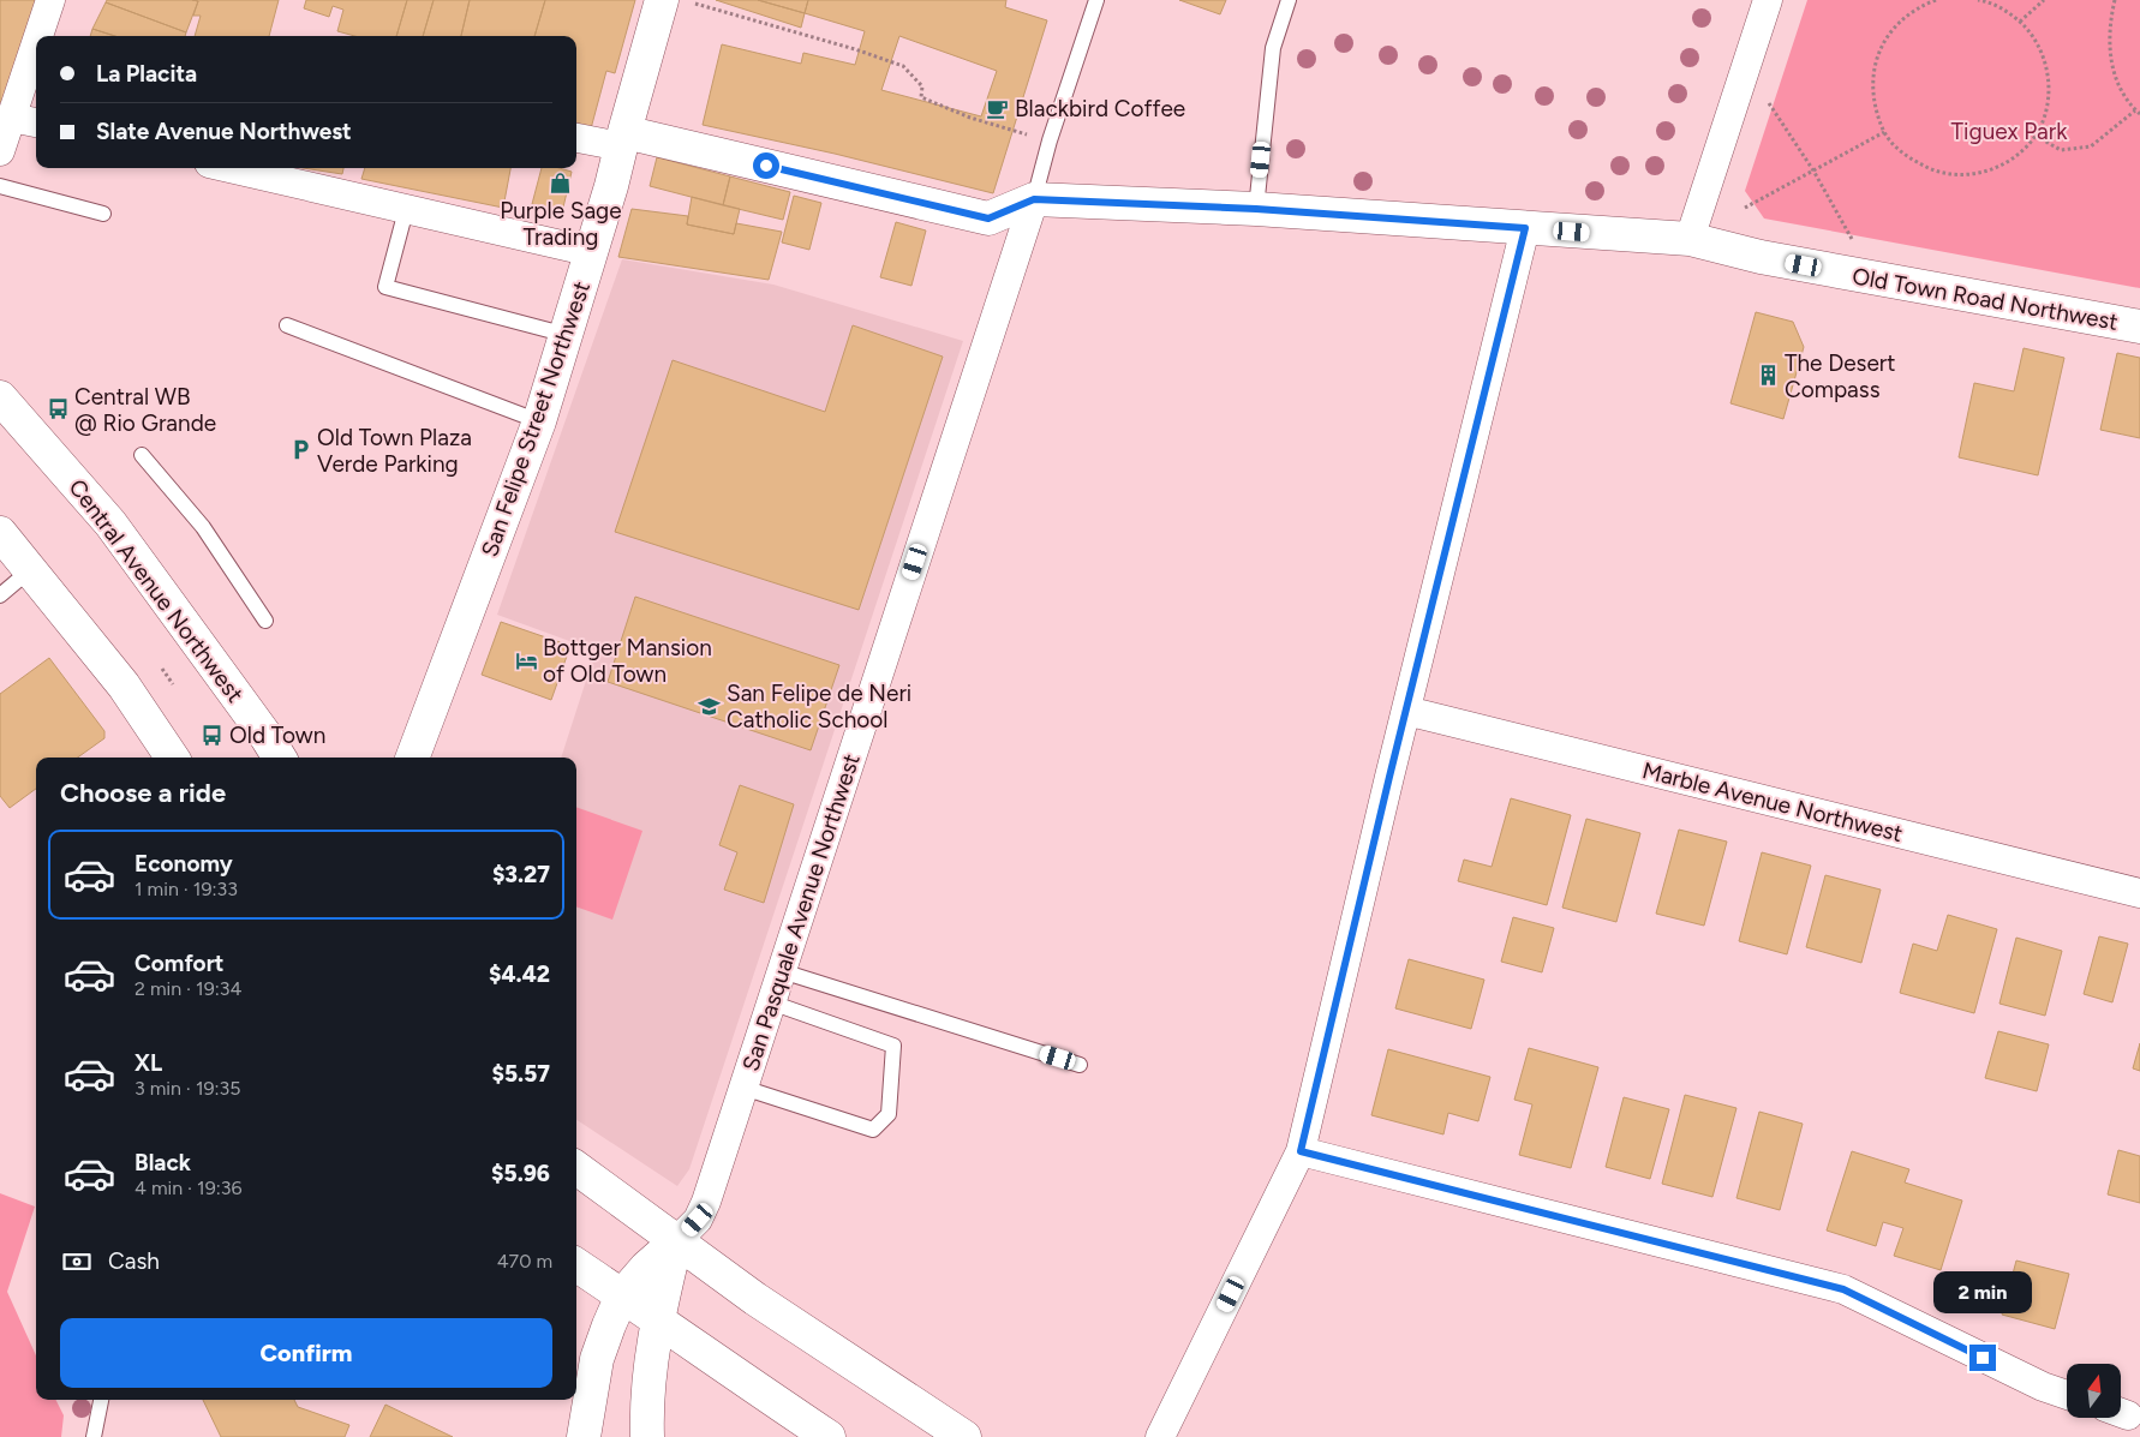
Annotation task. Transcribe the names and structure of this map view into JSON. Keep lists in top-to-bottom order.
{
  "streets": {
    "street": [
      "Old Town Road Northwest",
      "San Felipe Street Northwest",
      "Central Avenue Northwest",
      "Marble Avenue Northwest",
      "San Pasquale Avenue Northwest"
    ]
  },
  "crossings": [
    ["Old Town Road Northwest", "San Felipe Street Northwest"],
    ["Old Town Road Northwest", "San Pasquale Avenue Northwest"]
  ],
  "parks": ["Tiguex Park"],
  "places": {
    "cafe": ["Blackbird Coffee"],
    "shop": ["Purple Sage Trading"],
    "building": ["The Desert Compass"],
    "bus stop": ["Central WB @ Rio Grande", "Old Town"],
    "parking": ["Old Town Plaza Verde Parking"],
    "hotel": ["Bottger Mansion of Old Town"],
    "school or university": ["San Felipe de Neri Catholic School"]
  },
  "north": "top",
  "page": {
    "banner": ["La Placita", "Slate Avenue Northwest"],
    "heading": "Choose a ride",
    "list": [
      {
        "name": "Economy",
        "note": "1 min · 19:33",
        "value": "$3.27"
      },
      {
        "name": "Comfort",
        "note": "2 min · 19:34",
        "value": "$4.42"
      },
      {
        "name": "XL",
        "note": "3 min · 19:35",
        "value": "$5.57"
      },
      {
        "name": "Black",
        "note": "4 min · 19:36",
        "value": "$5.96"
      }
    ],
    "pay": ["Cash", "470 m"],
    "bubble": "2 min",
    "buttons": "Confirm"
  }
}
